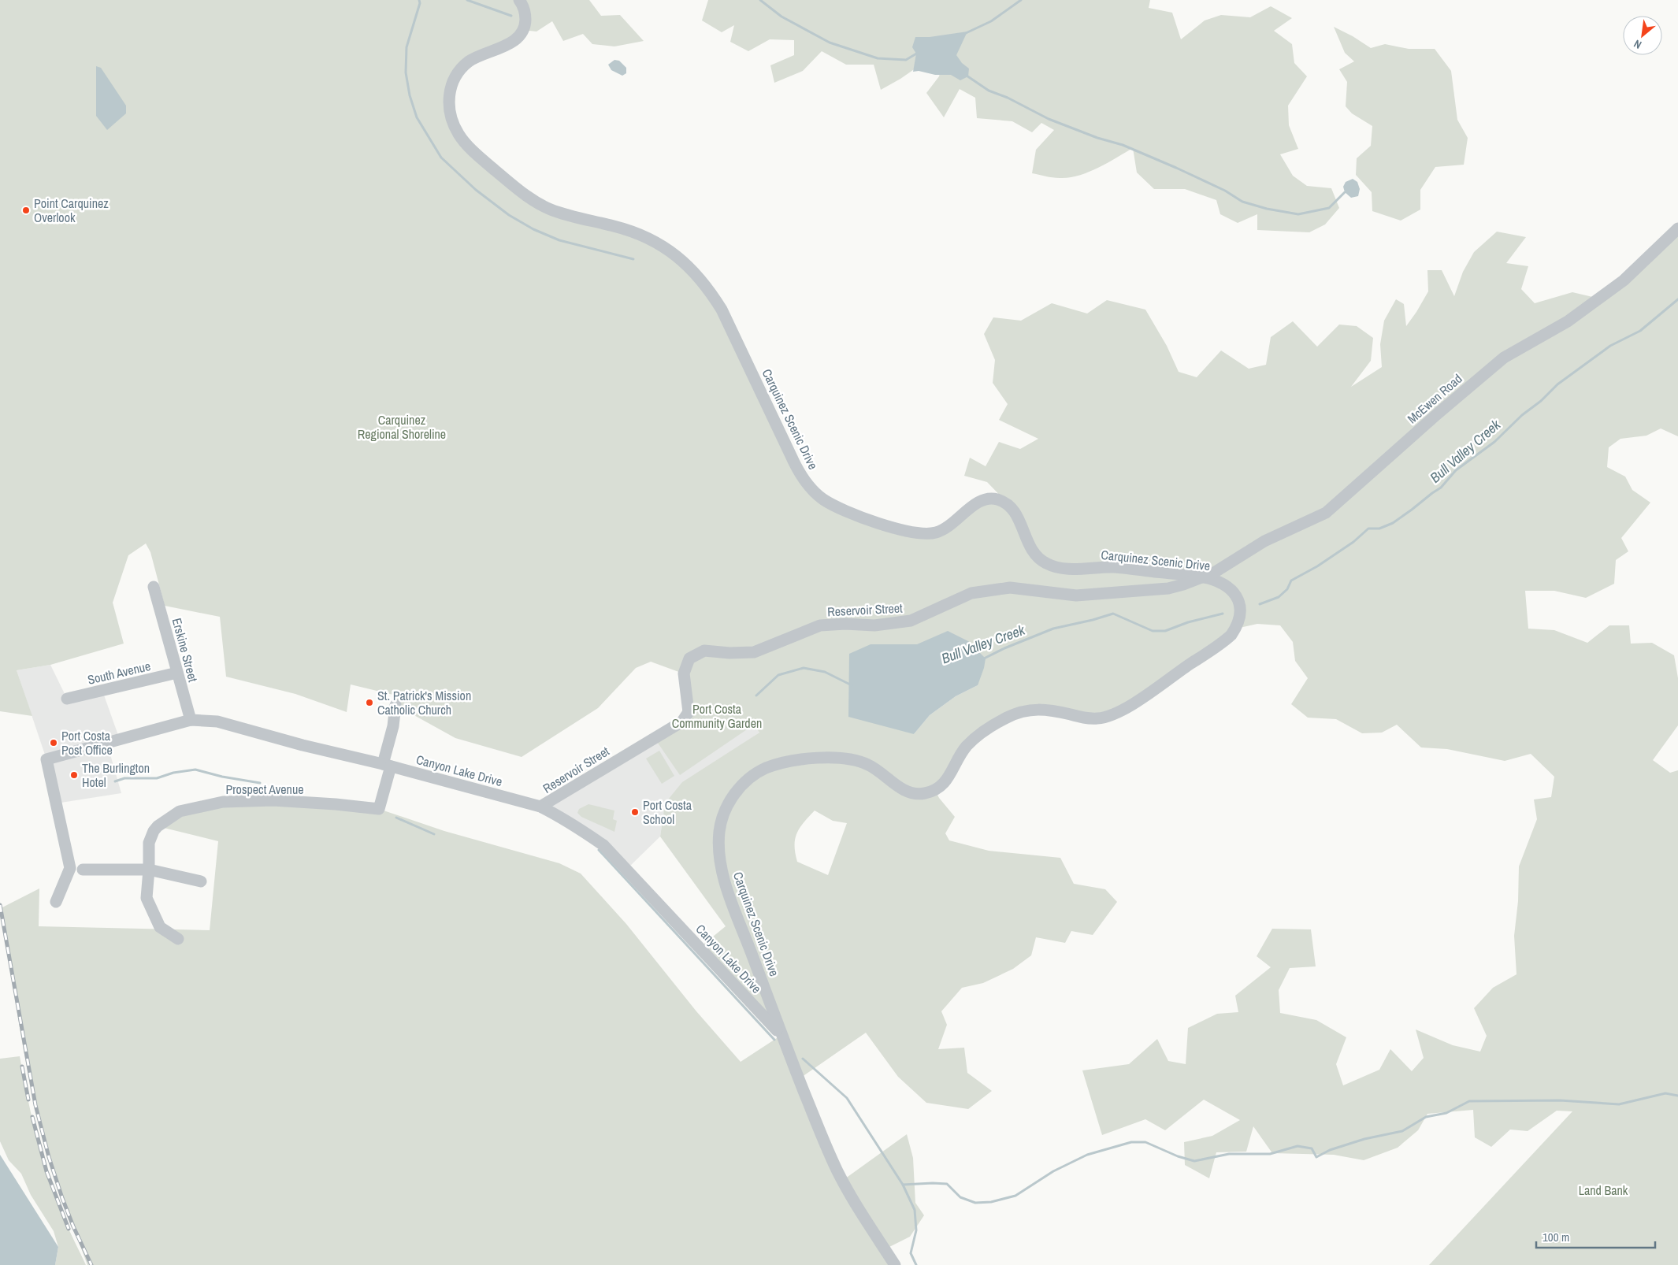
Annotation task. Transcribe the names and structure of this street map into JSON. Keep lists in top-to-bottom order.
{
  "streets": {
    "street": [
      "McEwen Road",
      "Carquinez Scenic Drive",
      "Reservoir Street",
      "Erskine Street",
      "South Avenue",
      "Canyon Lake Drive",
      "Prospect Avenue"
    ]
  },
  "crossings": [
    ["McEwen Road", "Carquinez Scenic Drive"],
    ["McEwen Road", "Reservoir Street"],
    ["Carquinez Scenic Drive", "Reservoir Street"],
    ["Carquinez Scenic Drive", "Canyon Lake Drive"],
    ["Reservoir Street", "Canyon Lake Drive"],
    ["Erskine Street", "South Avenue"],
    ["Erskine Street", "Canyon Lake Drive"],
    ["Canyon Lake Drive", "Prospect Avenue"]
  ],
  "water": ["Bull Valley Creek"],
  "parks": ["Carquinez Regional Shoreline", "Port Costa Community Garden", "Land Bank"],
  "places": [
    "Point Carquinez Overlook",
    "St. Patrick's Mission Catholic Church",
    "Port Costa Post Office",
    "The Burlington Hotel",
    "Port Costa School"
  ],
  "scale_bar": "100 m",
  "north": "bottom left"
}
